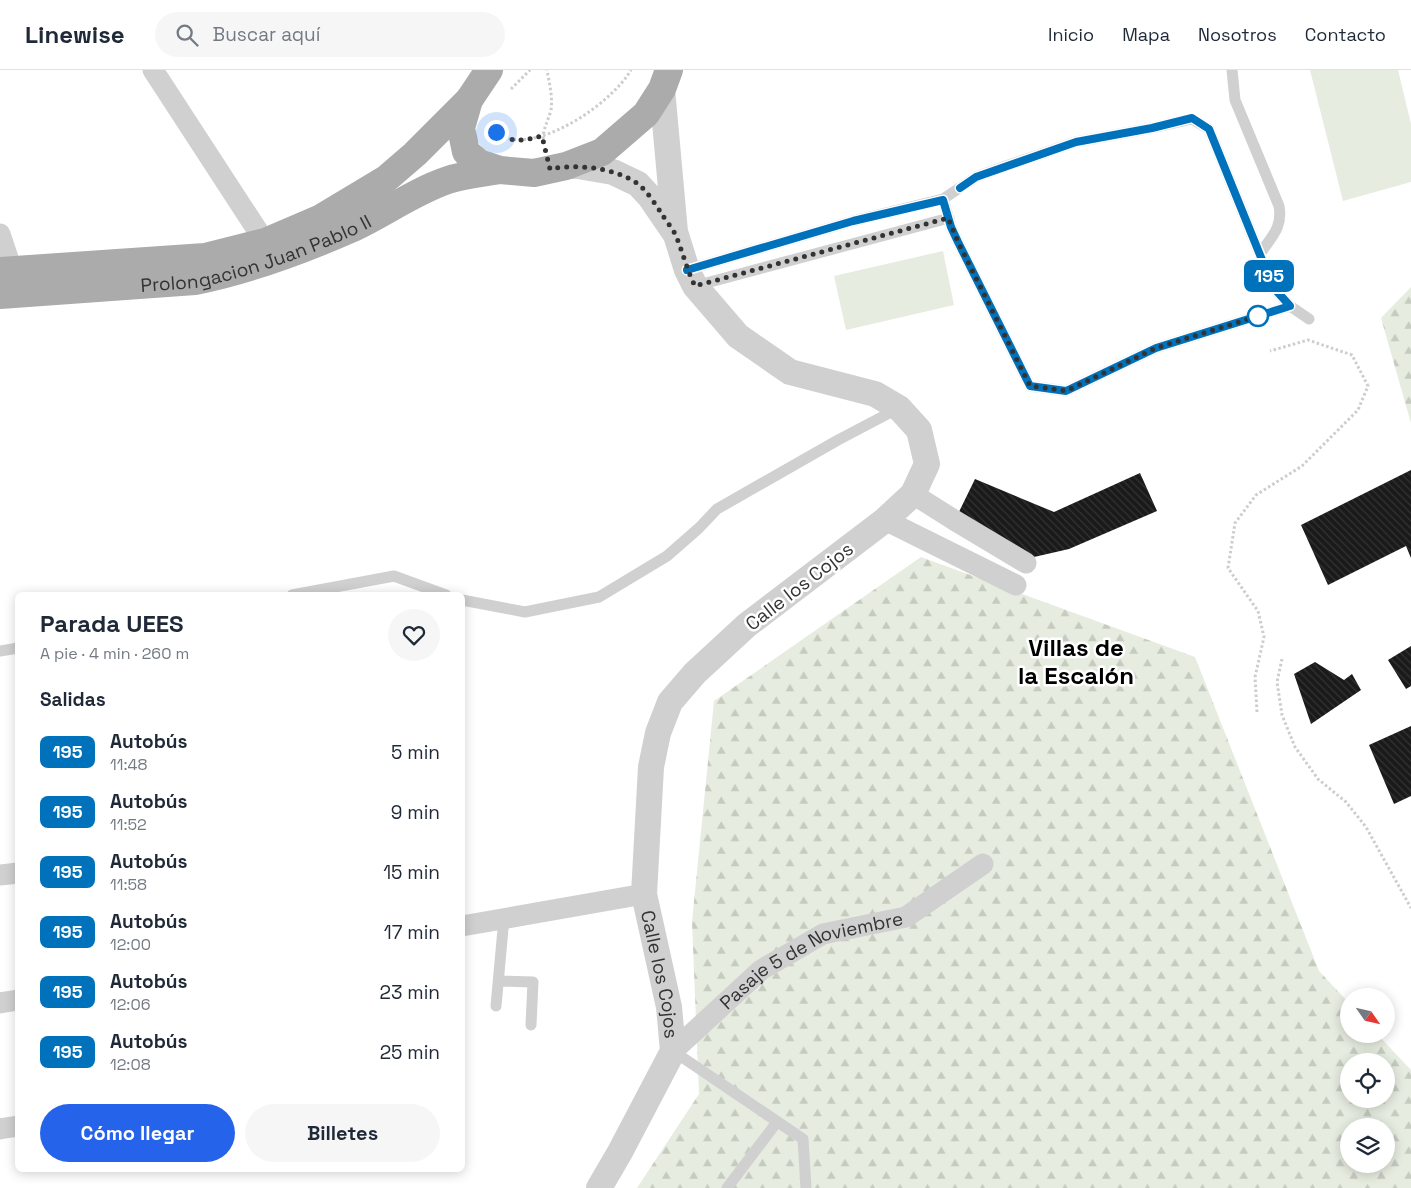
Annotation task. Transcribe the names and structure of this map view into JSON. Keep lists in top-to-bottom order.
{
  "streets": {
    "main road": ["Prolongacion Juan Pablo II"],
    "street": ["Calle los Cojos", "Pasaje 5 de Noviembre"]
  },
  "crossings": [
    ["Calle los Cojos", "Pasaje 5 de Noviembre"]
  ],
  "districts": ["Villas de la Escalón"],
  "lines": ["bus line 195"],
  "north": "bottom right",
  "page": {
    "header": "Linewise",
    "search": "Buscar aquí",
    "nav": [
      "Inicio",
      "Mapa",
      "Nosotros",
      "Contacto"
    ],
    "on_map": "195",
    "heading": [
      ["Parada UEES", "A pie · 4 min · 260 m"],
      "Salidas"
    ],
    "list": [
      {
        "mark": "195",
        "name": "Autobús",
        "note": "11:48",
        "value": "5 min"
      },
      {
        "mark": "195",
        "name": "Autobús",
        "note": "11:52",
        "value": "9 min"
      },
      {
        "mark": "195",
        "name": "Autobús",
        "note": "11:58",
        "value": "15 min"
      },
      {
        "mark": "195",
        "name": "Autobús",
        "note": "12:00",
        "value": "17 min"
      },
      {
        "mark": "195",
        "name": "Autobús",
        "note": "12:06",
        "value": "23 min"
      },
      {
        "mark": "195",
        "name": "Autobús",
        "note": "12:08",
        "value": "25 min"
      }
    ],
    "buttons": ["Cómo llegar", "Billetes"]
  }
}
